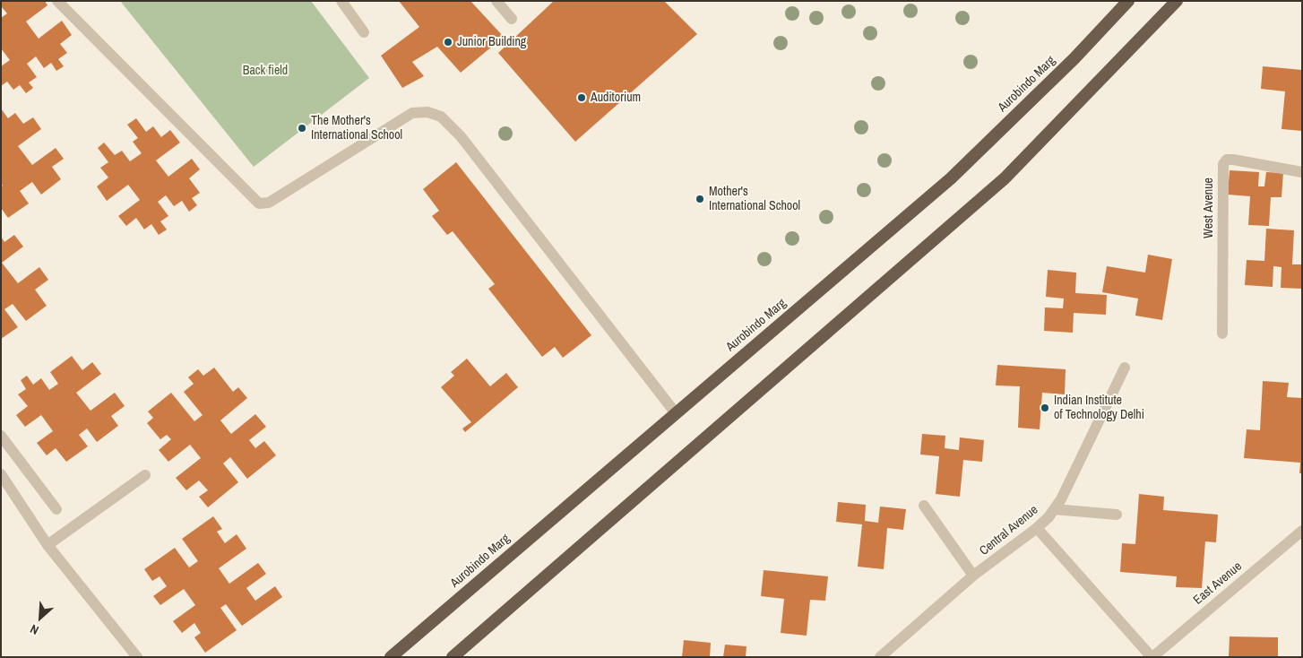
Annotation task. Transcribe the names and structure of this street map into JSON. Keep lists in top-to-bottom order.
{
  "streets": {
    "highway": ["Aurobindo Marg"],
    "street": ["West Avenue", "Central Avenue", "East Avenue"]
  },
  "parks": ["Back field"],
  "places": [
    "Junior Building",
    "Auditorium",
    "The Mother's International School",
    "Mother's International School",
    "Indian Institute of Technology Delhi"
  ],
  "north": "bottom left"
}
